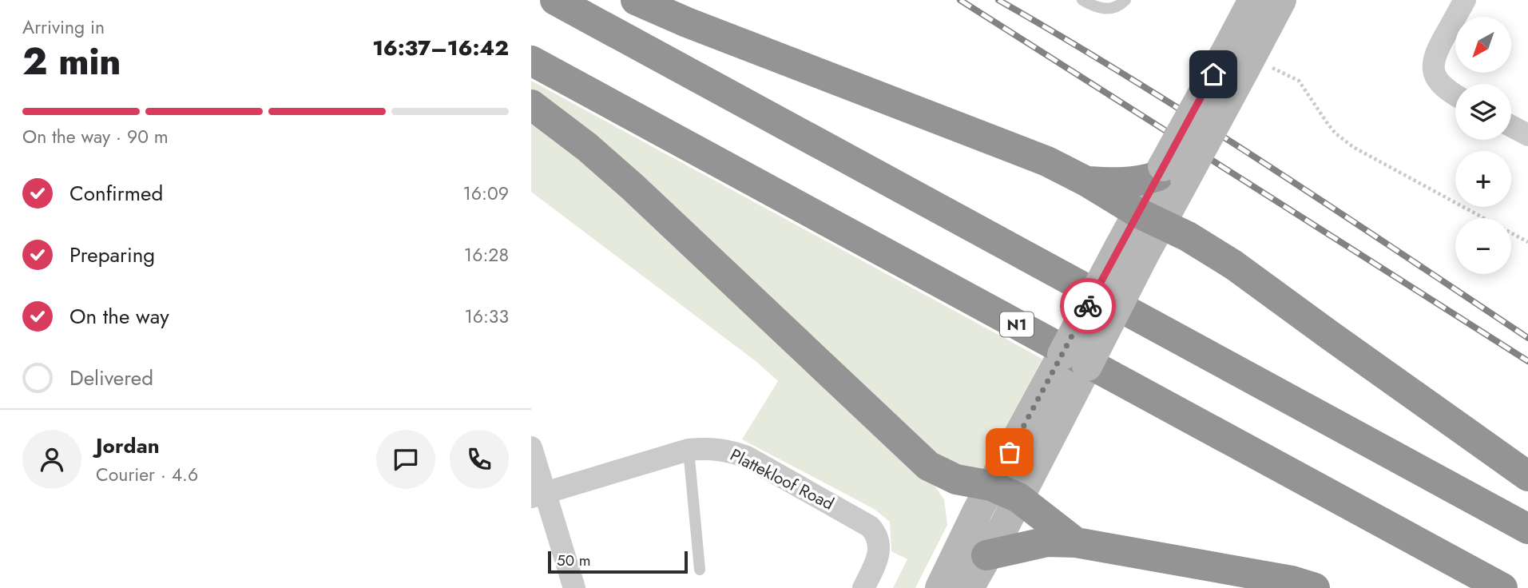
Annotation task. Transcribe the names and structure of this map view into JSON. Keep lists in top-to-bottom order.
{
  "streets": {
    "highway": ["N1"],
    "street": ["Plattekloof Road"]
  },
  "scale_bar": "50 m",
  "north": "bottom left",
  "page": {
    "heading": ["2 min", "Arriving in", "16:37–16:42"],
    "panel": ["Jordan", "Courier · 4.6"],
    "map_buttons": ["+", "−"],
    "bar": "On the way · 90 m",
    "list": [
      ["Confirmed", "16:09"],
      ["Preparing", "16:28"],
      ["On the way", "16:33"],
      "Delivered"
    ],
    "scale": "50 m"
  }
}
